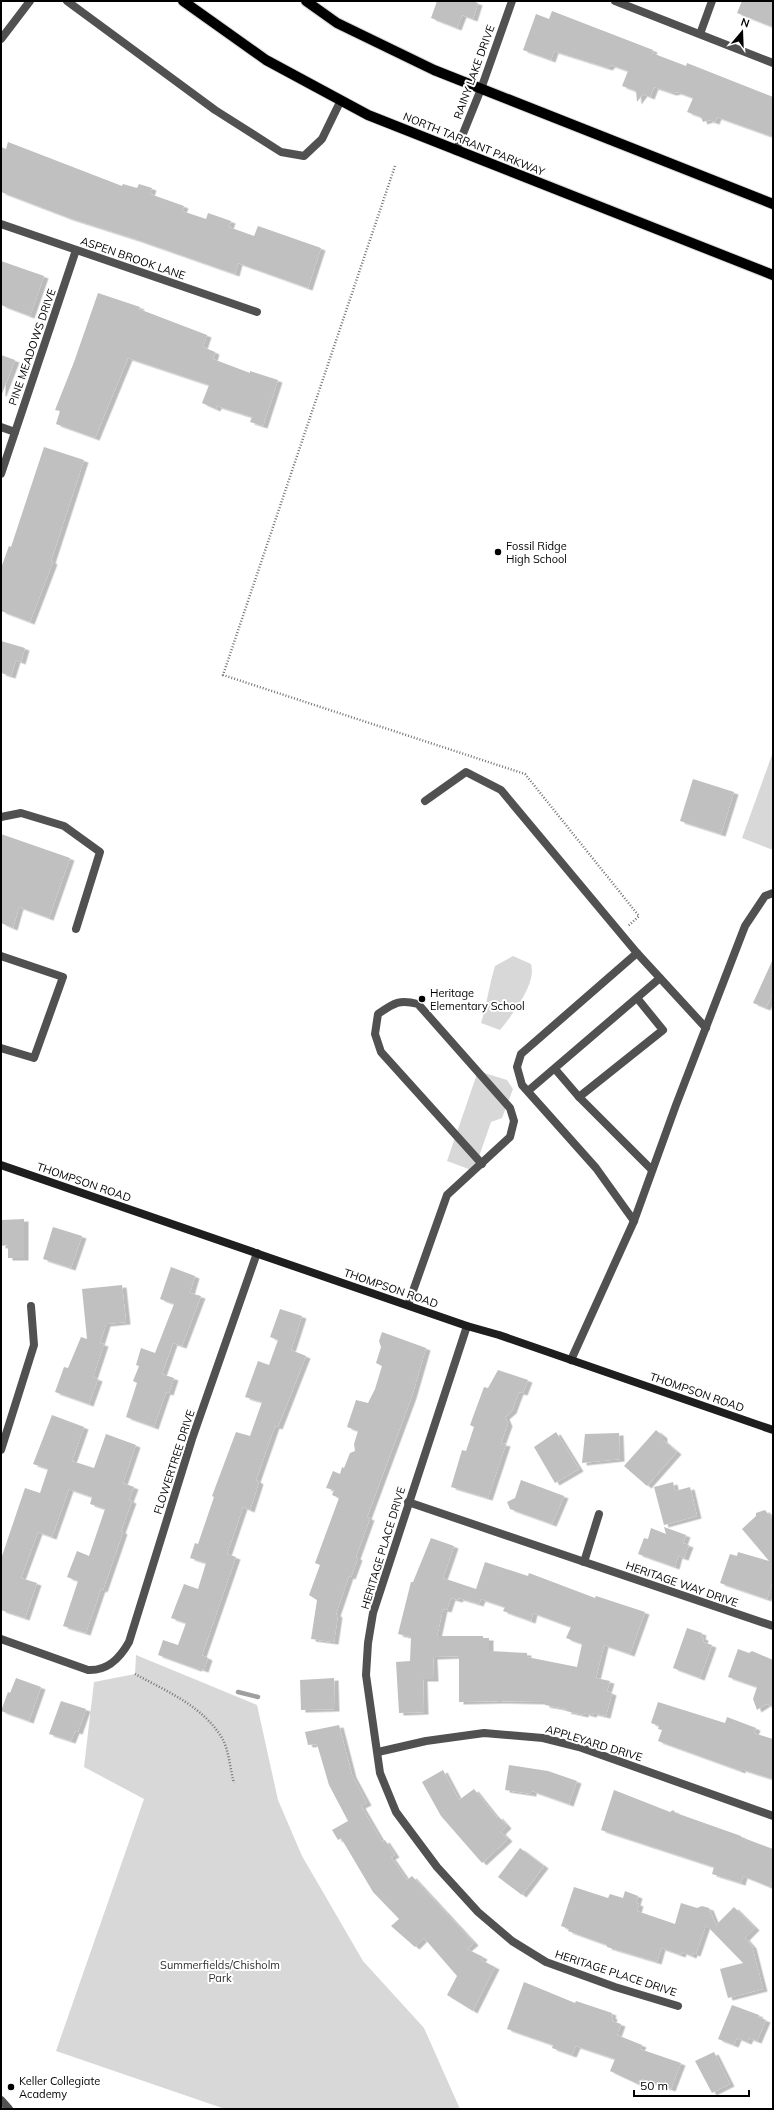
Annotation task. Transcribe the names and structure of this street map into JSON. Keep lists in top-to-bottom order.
{
  "streets": {
    "main road": ["NORTH TARRANT PARKWAY"],
    "street": [
      "RAINY LAKE DRIVE",
      "ASPEN BROOK LANE",
      "PINE MEADOWS DRIVE",
      "THOMPSON ROAD",
      "FLOWERTREE DRIVE",
      "HERITAGE PLACE DRIVE",
      "HERITAGE WAY DRIVE",
      "APPLEYARD DRIVE"
    ]
  },
  "crossings": [
    ["RAINY LAKE DRIVE", "NORTH TARRANT PARKWAY"],
    ["ASPEN BROOK LANE", "PINE MEADOWS DRIVE"],
    ["THOMPSON ROAD", "FLOWERTREE DRIVE"],
    ["THOMPSON ROAD", "HERITAGE PLACE DRIVE"],
    ["HERITAGE PLACE DRIVE", "HERITAGE WAY DRIVE"],
    ["HERITAGE PLACE DRIVE", "APPLEYARD DRIVE"]
  ],
  "parks": ["Summerfields/Chisholm Park"],
  "places": ["Fossil Ridge High School", "Heritage Elementary School", "Keller Collegiate Academy"],
  "scale_bar": "50 m",
  "north": "top"
}
